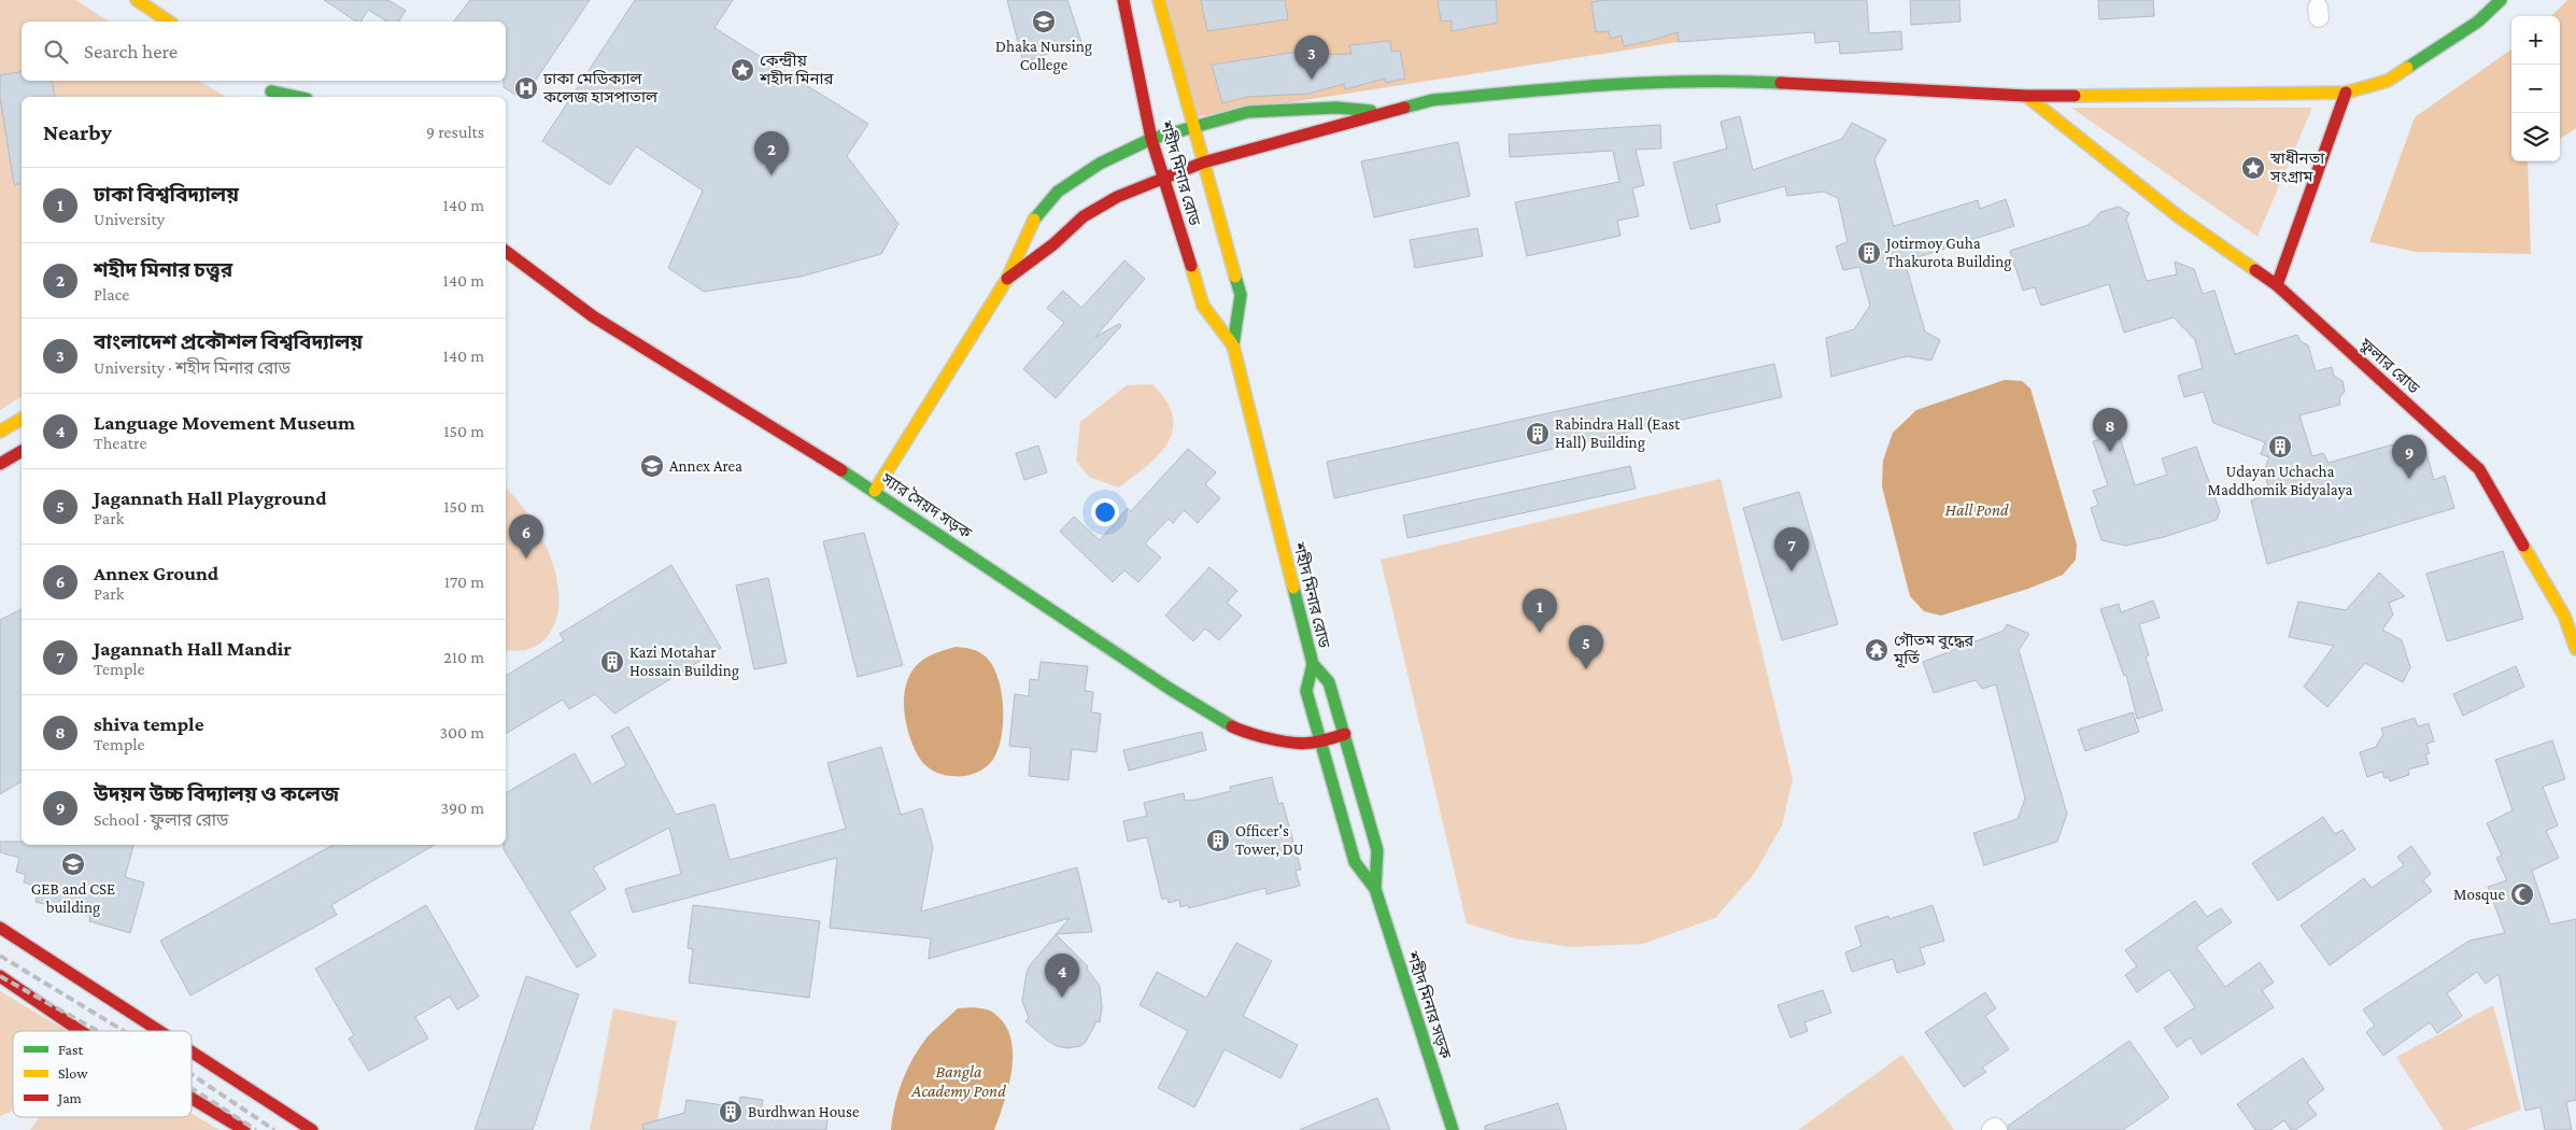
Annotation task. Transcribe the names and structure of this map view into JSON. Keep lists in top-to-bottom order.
{
  "streets": {
    "main road": [
      "শহীদ মিনার রোড",
      "ফুলার রোড",
      "স্যার সৈয়দ সড়ক",
      "শহীদ মিনার সড়ক"
    ]
  },
  "crossings": [
    ["শহীদ মিনার রোড", "স্যার সৈয়দ সড়ক"],
    ["শহীদ মিনার রোড", "শহীদ মিনার সড়ক"],
    ["স্যার সৈয়দ সড়ক", "শহীদ মিনার সড়ক"]
  ],
  "water": ["Hall Pond", "Bangla Academy Pond"],
  "places": {
    "school or university": ["Dhaka Nursing College", "Annex Area", "GEB and CSE building"],
    "place": ["কেন্দ্রীয় শহীদ মিনার", "স্বাধীনতা সংগ্রাম"],
    "hospital": ["ঢাকা মেডিক্যাল কলেজ হাসপাতাল"],
    "building": [
      "Jotirmoy Guha Thakurota Building",
      "Rabindra Hall (East Hall) Building",
      "Udayan Uchacha Maddhomik Bidyalaya",
      "Kazi Motahar Hossain Building",
      "Officer's Tower, DU",
      "Burdhwan House"
    ],
    "temple": ["গৌতম বুদ্ধের মূর্তি"],
    "mosque": ["Mosque"]
  },
  "legend": ["Fast", "Slow", "Jam"],
  "page": {
    "map_buttons": ["+", "−"],
    "search": "Search here",
    "pins": [
      "3",
      "2",
      "8",
      "9",
      "6",
      "7",
      "1",
      "5",
      "4"
    ],
    "heading": ["Nearby", "9 results"],
    "list": [
      {
        "mark": "1",
        "name": "ঢাকা বিশ্ববিদ্যালয়",
        "note": "University",
        "value": "140 m"
      },
      {
        "mark": "2",
        "name": "শহীদ মিনার চত্ত্বর",
        "note": "Place",
        "value": "140 m"
      },
      {
        "mark": "3",
        "name": "বাংলাদেশ প্রকৌশল বিশ্ববিদ্যালয়",
        "note": "University · শহীদ মিনার রোড",
        "value": "140 m"
      },
      {
        "mark": "4",
        "name": "Language Movement Museum",
        "note": "Theatre",
        "value": "150 m"
      },
      {
        "mark": "5",
        "name": "Jagannath Hall Playground",
        "note": "Park",
        "value": "150 m"
      },
      {
        "mark": "6",
        "name": "Annex Ground",
        "note": "Park",
        "value": "170 m"
      },
      {
        "mark": "7",
        "name": "Jagannath Hall Mandir",
        "note": "Temple",
        "value": "210 m"
      },
      {
        "mark": "8",
        "name": "shiva temple",
        "note": "Temple",
        "value": "300 m"
      },
      {
        "mark": "9",
        "name": "উদয়ন উচ্চ বিদ্যালয় ও কলেজ",
        "note": "School · ফুলার রোড",
        "value": "390 m"
      }
    ]
  }
}
